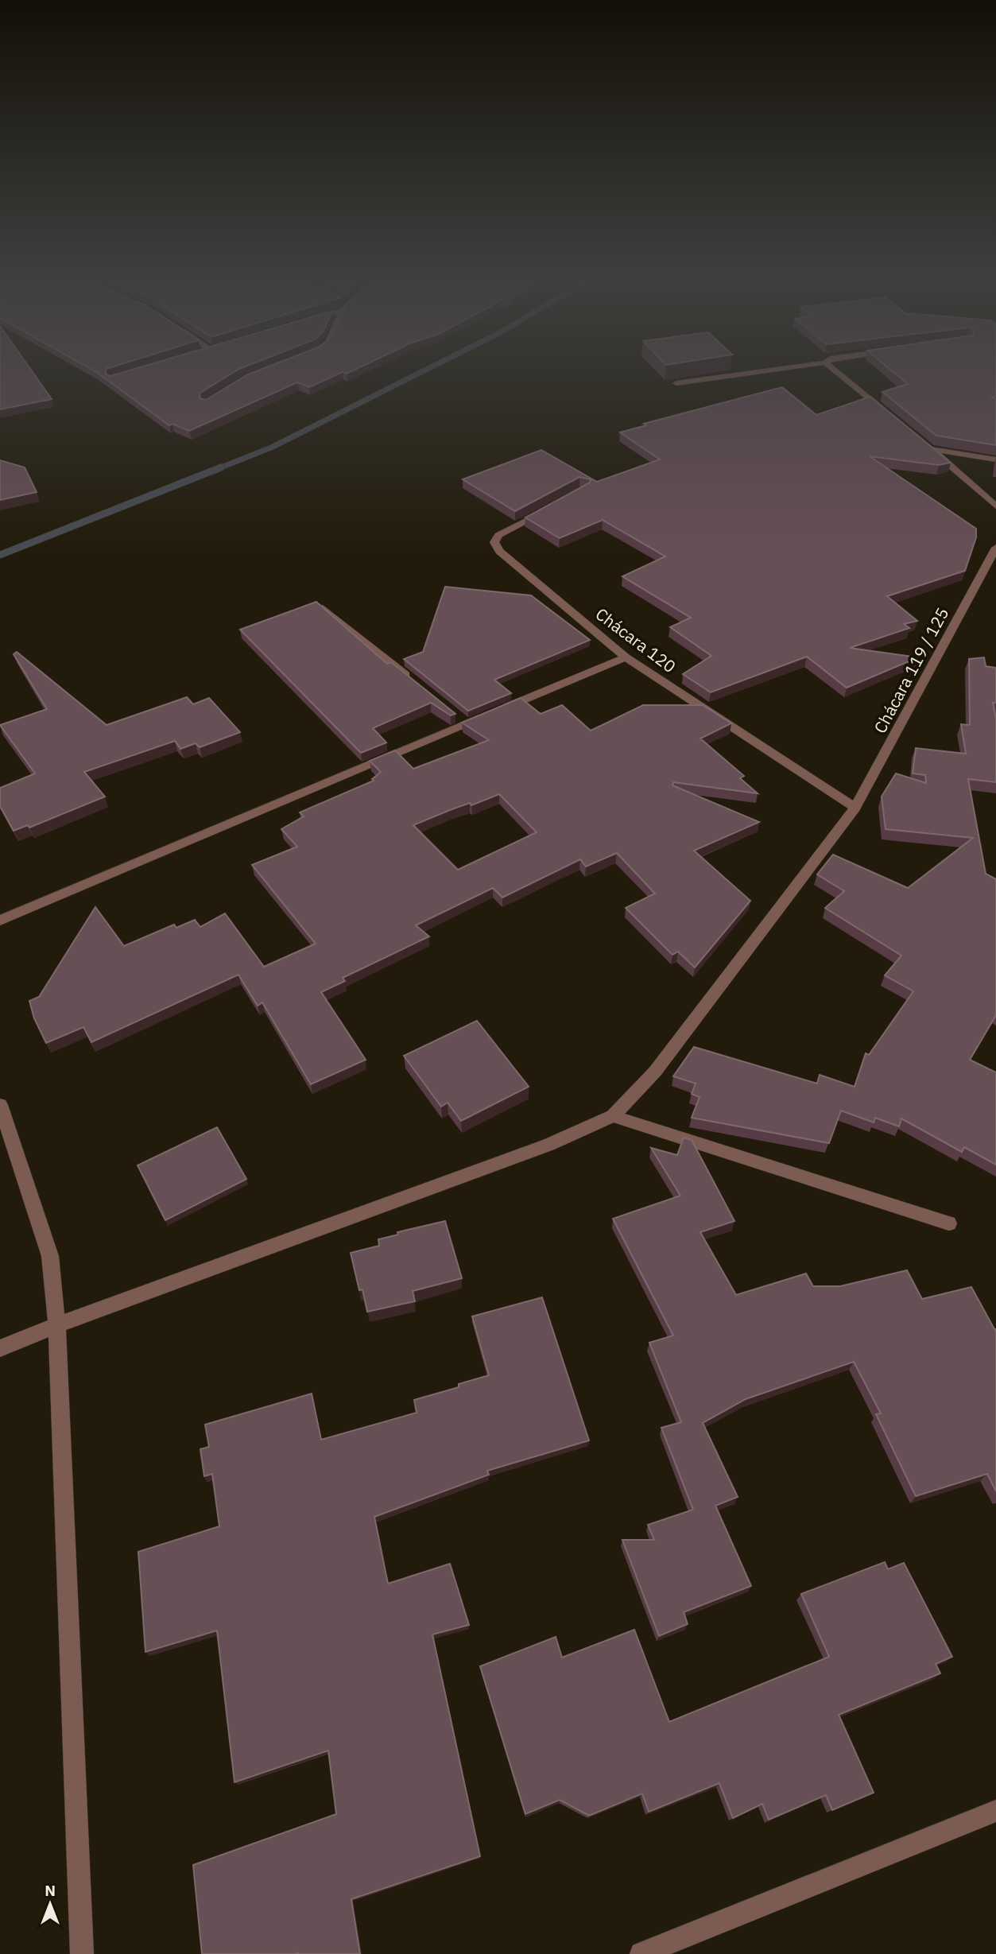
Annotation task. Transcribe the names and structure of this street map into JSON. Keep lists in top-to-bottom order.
{
  "streets": {
    "street": ["Chácara 120", "Chácara 119 / 125"]
  },
  "crossings": [
    ["Chácara 120", "Chácara 119 / 125"]
  ],
  "north": "top"
}
